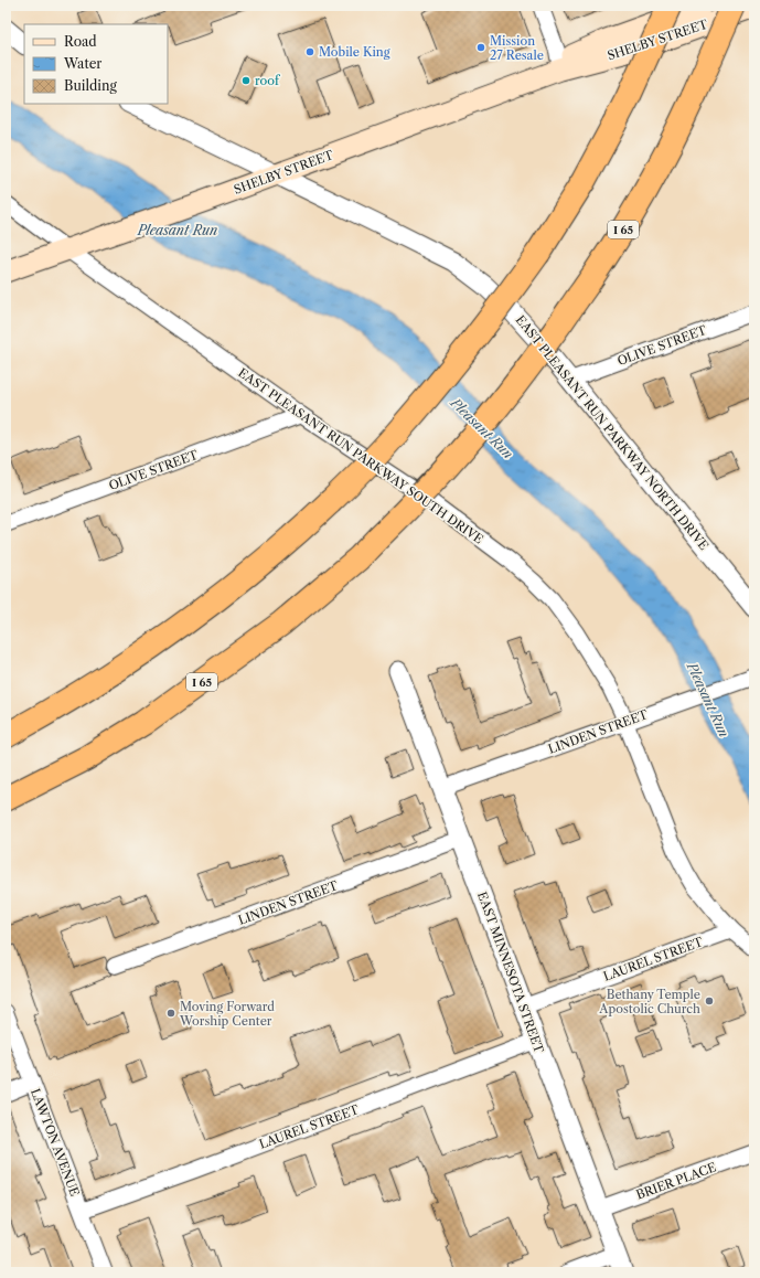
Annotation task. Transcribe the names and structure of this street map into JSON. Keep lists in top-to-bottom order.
{
  "streets": {
    "highway": ["I 65"],
    "main road": ["SHELBY STREET"],
    "street": [
      "OLIVE STREET",
      "EAST PLEASANT RUN PARKWAY NORTH DRIVE",
      "EAST PLEASANT RUN PARKWAY SOUTH DRIVE",
      "LINDEN STREET",
      "LAUREL STREET",
      "EAST MINNESOTA STREET",
      "LAWTON AVENUE",
      "BRIER PLACE"
    ]
  },
  "crossings": [
    ["SHELBY STREET", "EAST PLEASANT RUN PARKWAY NORTH DRIVE"],
    ["SHELBY STREET", "EAST PLEASANT RUN PARKWAY SOUTH DRIVE"],
    ["OLIVE STREET", "EAST PLEASANT RUN PARKWAY NORTH DRIVE"],
    ["OLIVE STREET", "EAST PLEASANT RUN PARKWAY SOUTH DRIVE"],
    ["EAST PLEASANT RUN PARKWAY SOUTH DRIVE", "LINDEN STREET"],
    ["EAST PLEASANT RUN PARKWAY SOUTH DRIVE", "LAUREL STREET"],
    ["LINDEN STREET", "EAST MINNESOTA STREET"],
    ["LAUREL STREET", "EAST MINNESOTA STREET"],
    ["LAUREL STREET", "LAWTON AVENUE"],
    ["EAST MINNESOTA STREET", "BRIER PLACE"]
  ],
  "water": ["Pleasant Run"],
  "places": [
    "Mission 27 Resale",
    "Mobile King",
    "roof",
    "Bethany Temple Apostolic Church",
    "Moving Forward Worship Center"
  ],
  "legend": ["Road", "Water", "Building"]
}
